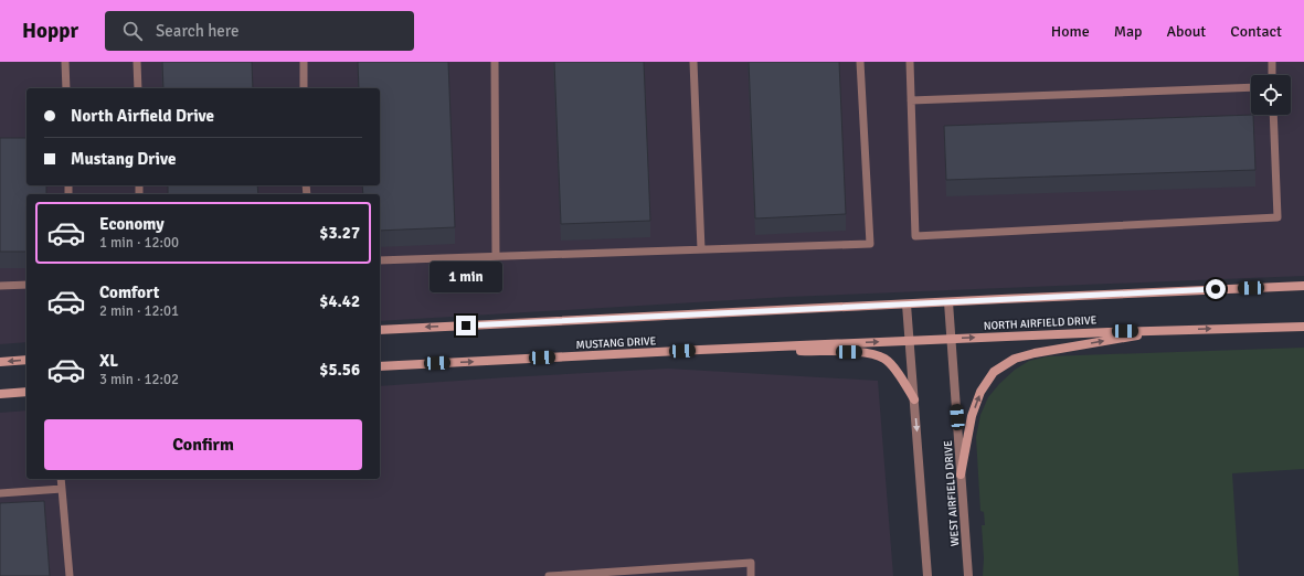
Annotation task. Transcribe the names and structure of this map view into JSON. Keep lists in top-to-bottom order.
{
  "streets": {
    "main road": ["NORTH AIRFIELD DRIVE", "MUSTANG DRIVE"],
    "street": ["WEST AIRFIELD DRIVE"]
  },
  "crossings": [
    ["NORTH AIRFIELD DRIVE", "MUSTANG DRIVE"],
    ["NORTH AIRFIELD DRIVE", "WEST AIRFIELD DRIVE"]
  ],
  "page": {
    "header": "Hoppr",
    "search": "Search here",
    "nav": [
      "Home",
      "Map",
      "About",
      "Contact"
    ],
    "banner": ["North Airfield Drive", "Mustang Drive"],
    "list": [
      {
        "name": "Economy",
        "note": "1 min · 12:00",
        "value": "$3.27"
      },
      {
        "name": "Comfort",
        "note": "2 min · 12:01",
        "value": "$4.42"
      },
      {
        "name": "XL",
        "note": "3 min · 12:02",
        "value": "$5.56"
      }
    ],
    "bubble": "1 min",
    "buttons": "Confirm"
  }
}
